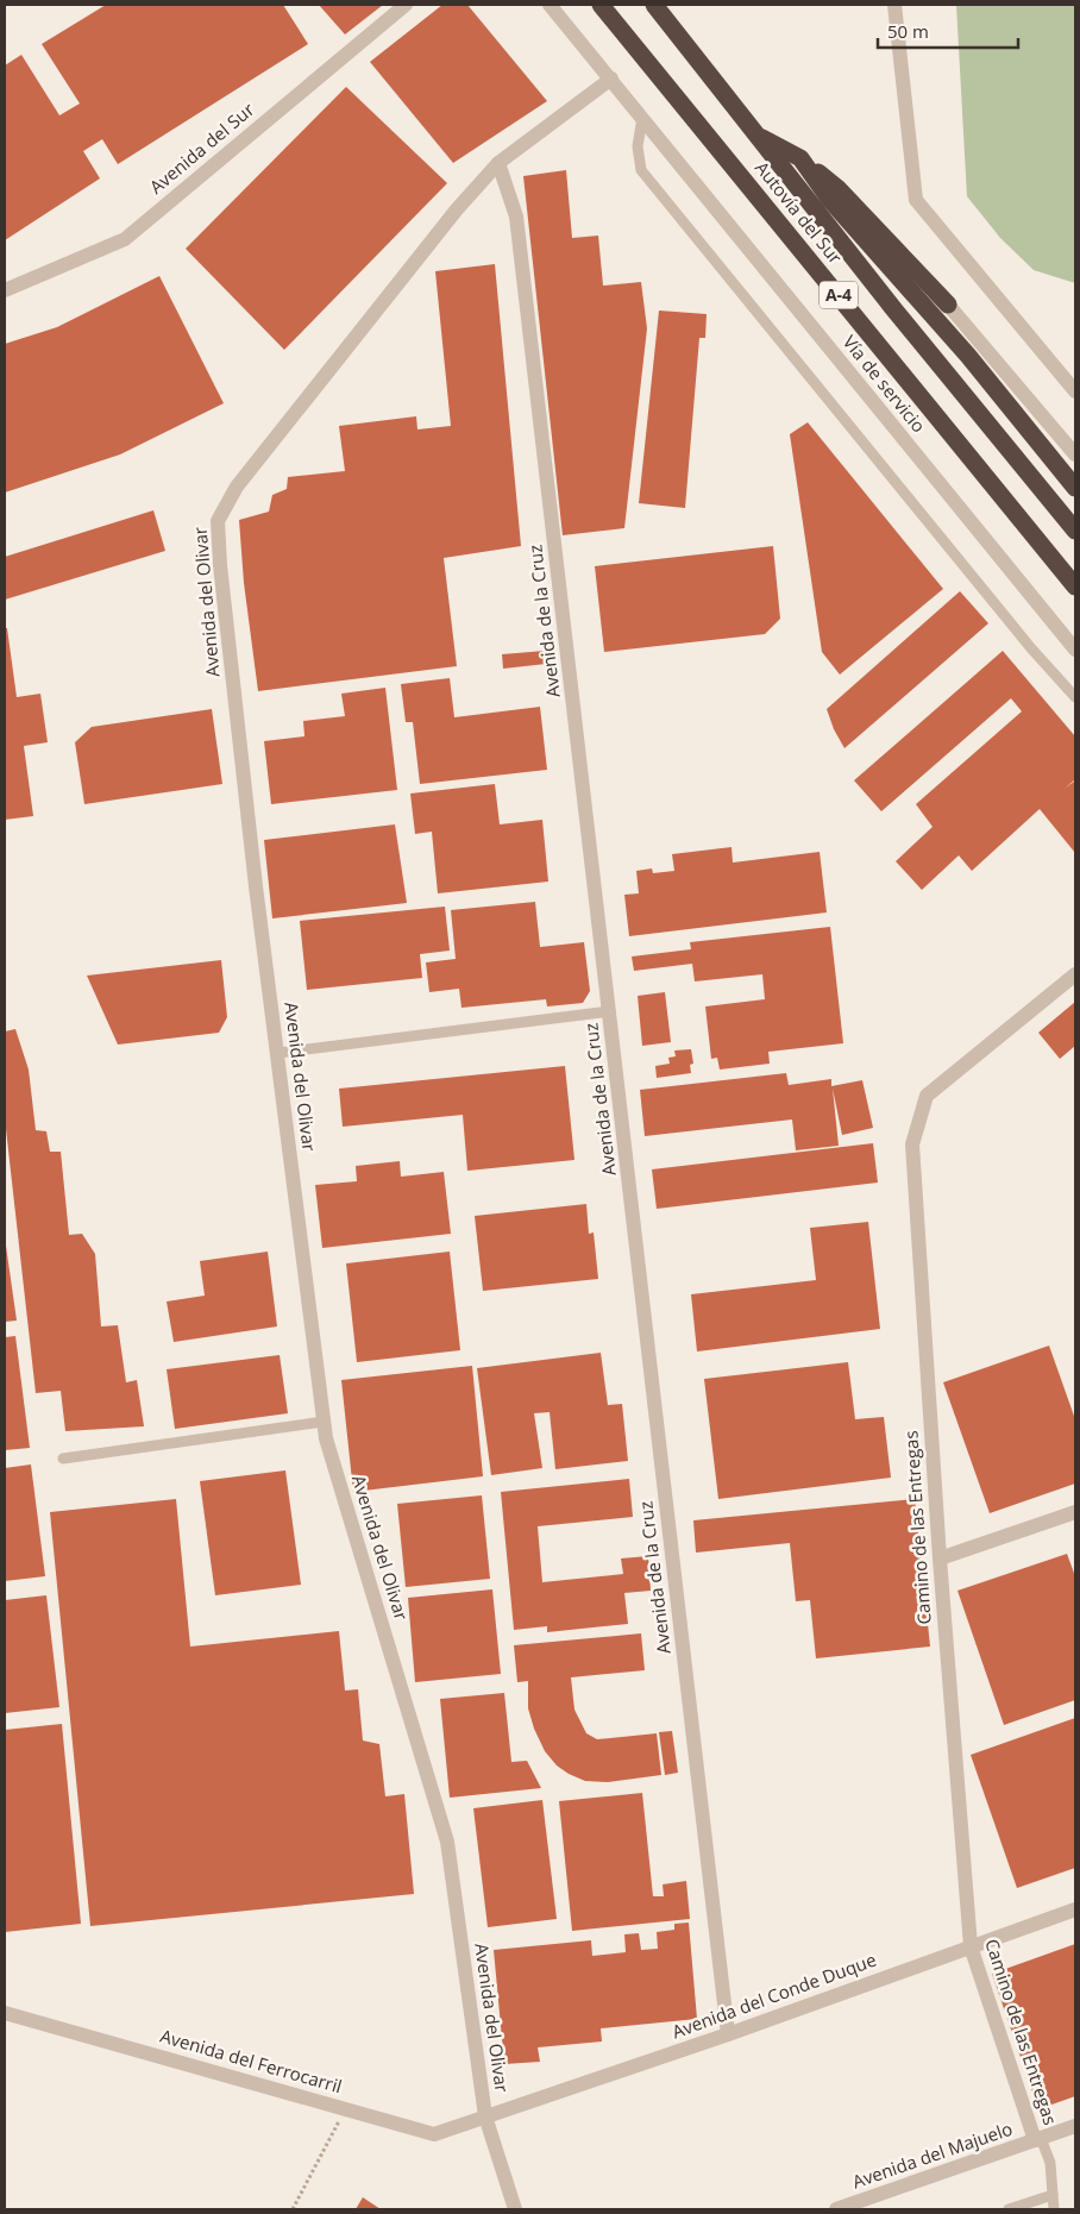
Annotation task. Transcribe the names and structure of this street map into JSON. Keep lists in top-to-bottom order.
{
  "streets": {
    "highway": ["Autovía del Sur", "A-4"],
    "street": [
      "Avenida del Sur",
      "Vía de servicio",
      "Avenida del Olivar",
      "Avenida de la Cruz",
      "Camino de las Entregas",
      "Avenida del Conde Duque",
      "Avenida del Ferrocarril",
      "Avenida del Majuelo"
    ]
  },
  "crossings": [
    ["Vía de servicio", "Avenida del Olivar"],
    ["Avenida del Olivar", "Avenida de la Cruz"],
    ["Avenida del Olivar", "Avenida del Conde Duque"],
    ["Avenida del Olivar", "Avenida del Ferrocarril"],
    ["Avenida de la Cruz", "Avenida del Conde Duque"],
    ["Camino de las Entregas", "Avenida del Conde Duque"],
    ["Camino de las Entregas", "Avenida del Majuelo"],
    ["Avenida del Conde Duque", "Avenida del Ferrocarril"]
  ],
  "scale_bar": "50 m"
}
